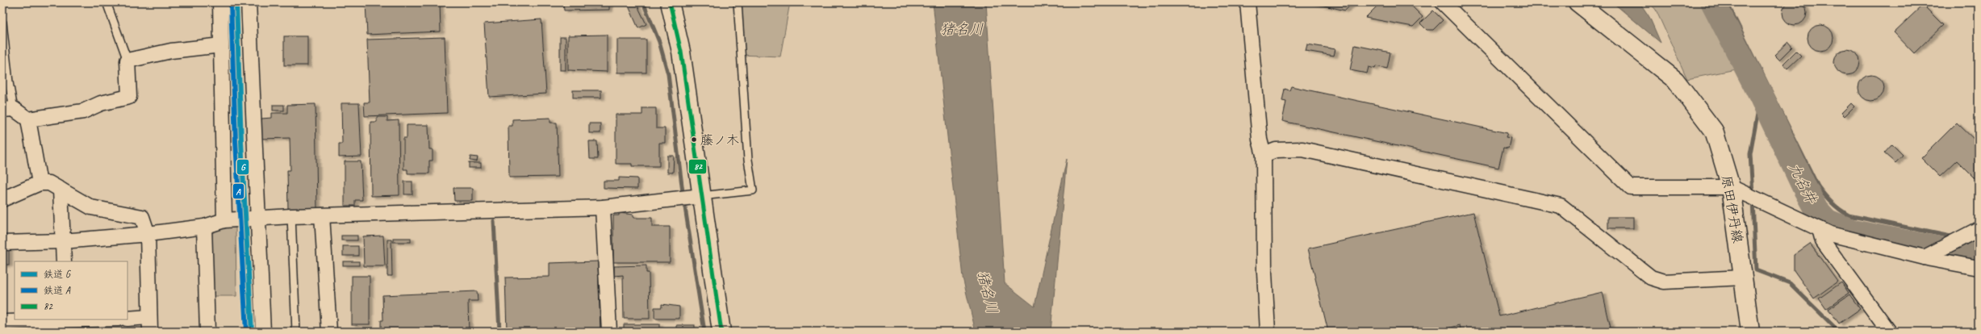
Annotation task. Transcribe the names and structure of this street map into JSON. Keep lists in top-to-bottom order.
{
  "streets": {
    "street": ["原田伊丹線"]
  },
  "water": ["猪名川", "九名井"],
  "places": ["藤ノ木"],
  "lines": ["rail line G", "rail line A", "transit line 82"],
  "legend": ["鉄道 G", "鉄道 A", "82"]
}
